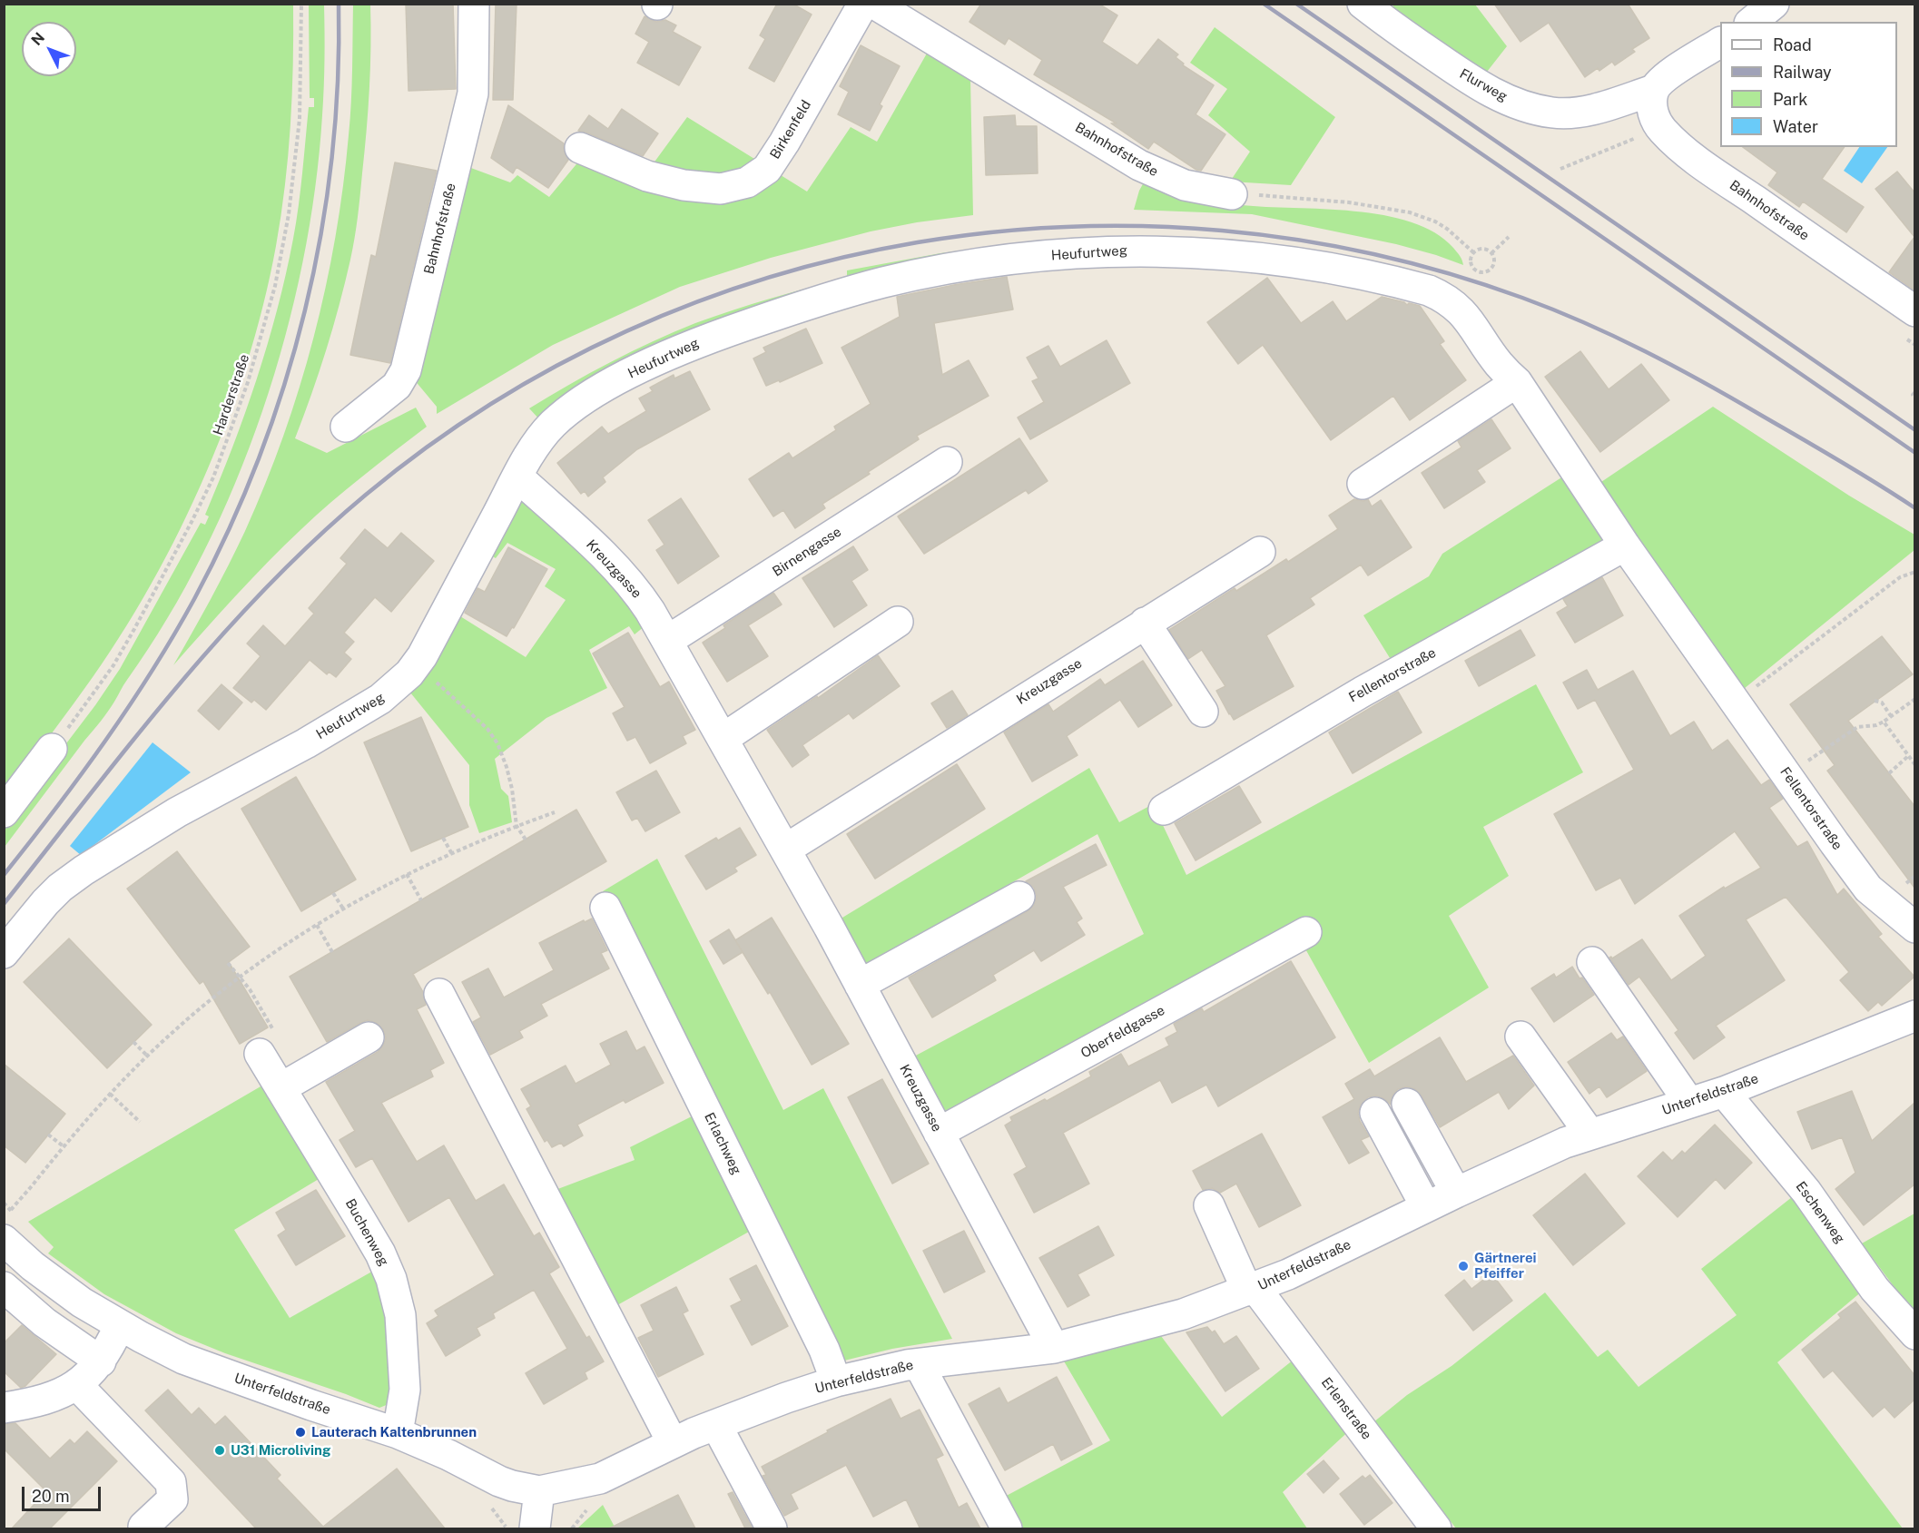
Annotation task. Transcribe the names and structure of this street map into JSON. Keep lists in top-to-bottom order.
{
  "streets": {
    "street": [
      "Flurweg",
      "Birkenfeld",
      "Bahnhofstraße",
      "Heufurtweg",
      "Birnengasse",
      "Kreuzgasse",
      "Fellentorstraße",
      "Oberfeldgasse",
      "Unterfeldstraße",
      "Erlachweg",
      "Eschenweg",
      "Buchenweg",
      "Erlenstraße"
    ],
    "path": ["Harderstraße"]
  },
  "crossings": [
    ["Flurweg", "Bahnhofstraße"],
    ["Heufurtweg", "Kreuzgasse"],
    ["Heufurtweg", "Fellentorstraße"],
    ["Birnengasse", "Kreuzgasse"],
    ["Kreuzgasse", "Oberfeldgasse"],
    ["Kreuzgasse", "Unterfeldstraße"],
    ["Unterfeldstraße", "Erlachweg"],
    ["Unterfeldstraße", "Eschenweg"],
    ["Unterfeldstraße", "Buchenweg"],
    ["Unterfeldstraße", "Erlenstraße"]
  ],
  "places": ["Gärtnerei Pfeiffer", "Lauterach Kaltenbrunnen", "U31 Microliving"],
  "legend": [
    "Road",
    "Railway",
    "Park",
    "Water"
  ],
  "scale_bar": "20 m",
  "north": "top left"
}
